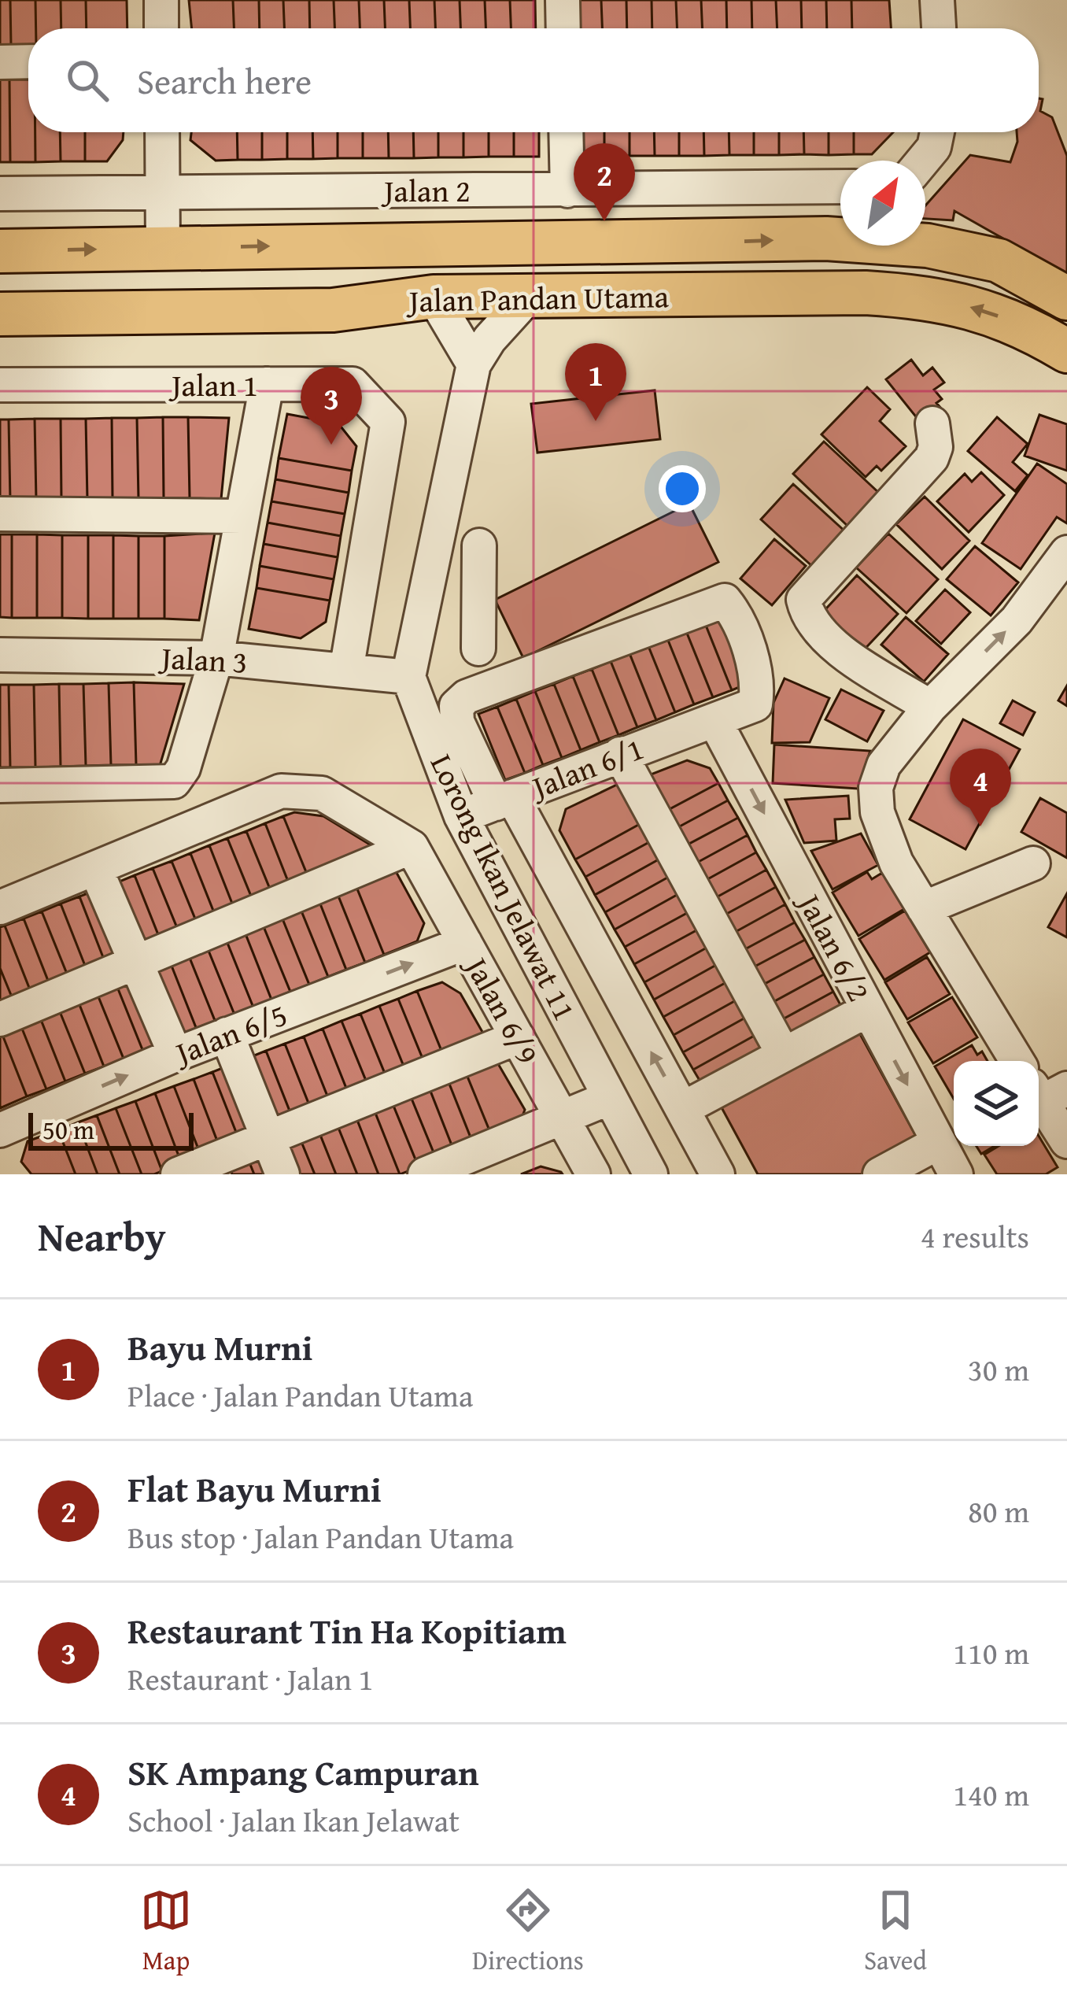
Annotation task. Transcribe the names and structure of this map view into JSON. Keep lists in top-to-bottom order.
{
  "streets": {
    "main road": ["Jalan Pandan Utama"],
    "street": [
      "Jalan 2",
      "Jalan 1",
      "Jalan 3",
      "Jalan 6/1",
      "Lorong Ikan Jelawat 11",
      "Jalan 6/2",
      "Jalan 6/9",
      "Jalan 6/5"
    ]
  },
  "crossings": [
    ["Jalan 1", "Jalan 3"],
    ["Jalan 3", "Lorong Ikan Jelawat 11"],
    ["Jalan 6/1", "Lorong Ikan Jelawat 11"],
    ["Jalan 6/1", "Jalan 6/2"],
    ["Jalan 6/9", "Jalan 6/5"]
  ],
  "scale_bar": "50 m",
  "north": "top right",
  "page": {
    "search": "Search here",
    "pins": [
      "2",
      "1",
      "3",
      "4"
    ],
    "scale": "50 m",
    "heading": ["Nearby", "4 results"],
    "list": [
      {
        "mark": "1",
        "name": "Bayu Murni",
        "note": "Place · Jalan Pandan Utama",
        "value": "30 m"
      },
      {
        "mark": "2",
        "name": "Flat Bayu Murni",
        "note": "Bus stop · Jalan Pandan Utama",
        "value": "80 m"
      },
      {
        "mark": "3",
        "name": "Restaurant Tin Ha Kopitiam",
        "note": "Restaurant · Jalan 1",
        "value": "110 m"
      },
      {
        "mark": "4",
        "name": "SK Ampang Campuran",
        "note": "School · Jalan Ikan Jelawat",
        "value": "140 m"
      }
    ],
    "nav": ["Map", "Directions", "Saved"]
  }
}
